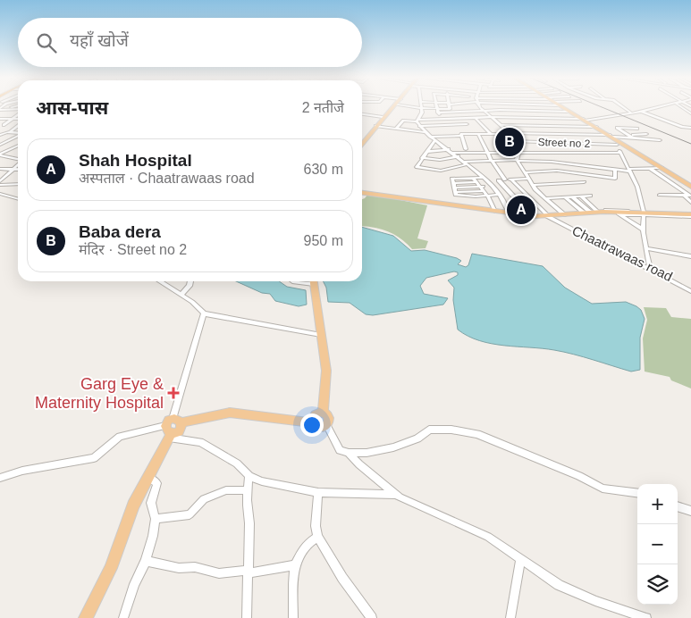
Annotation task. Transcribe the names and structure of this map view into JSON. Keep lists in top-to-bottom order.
{
  "streets": {
    "street": ["Street no 2", "Chaatrawaas road"]
  },
  "places": {
    "health": ["Garg Eye & Maternity Hospital"]
  },
  "page": {
    "search": "यहाँ खोजें",
    "heading": ["आस-पास", "2 नतीजे"],
    "pins": ["B", "A"],
    "list": [
      {
        "mark": "A",
        "name": "Shah Hospital",
        "note": "अस्पताल · Chaatrawaas road",
        "value": "630 m"
      },
      {
        "mark": "B",
        "name": "Baba dera",
        "note": "मंदिर · Street no 2",
        "value": "950 m"
      }
    ],
    "map_buttons": ["+", "−"]
  }
}
